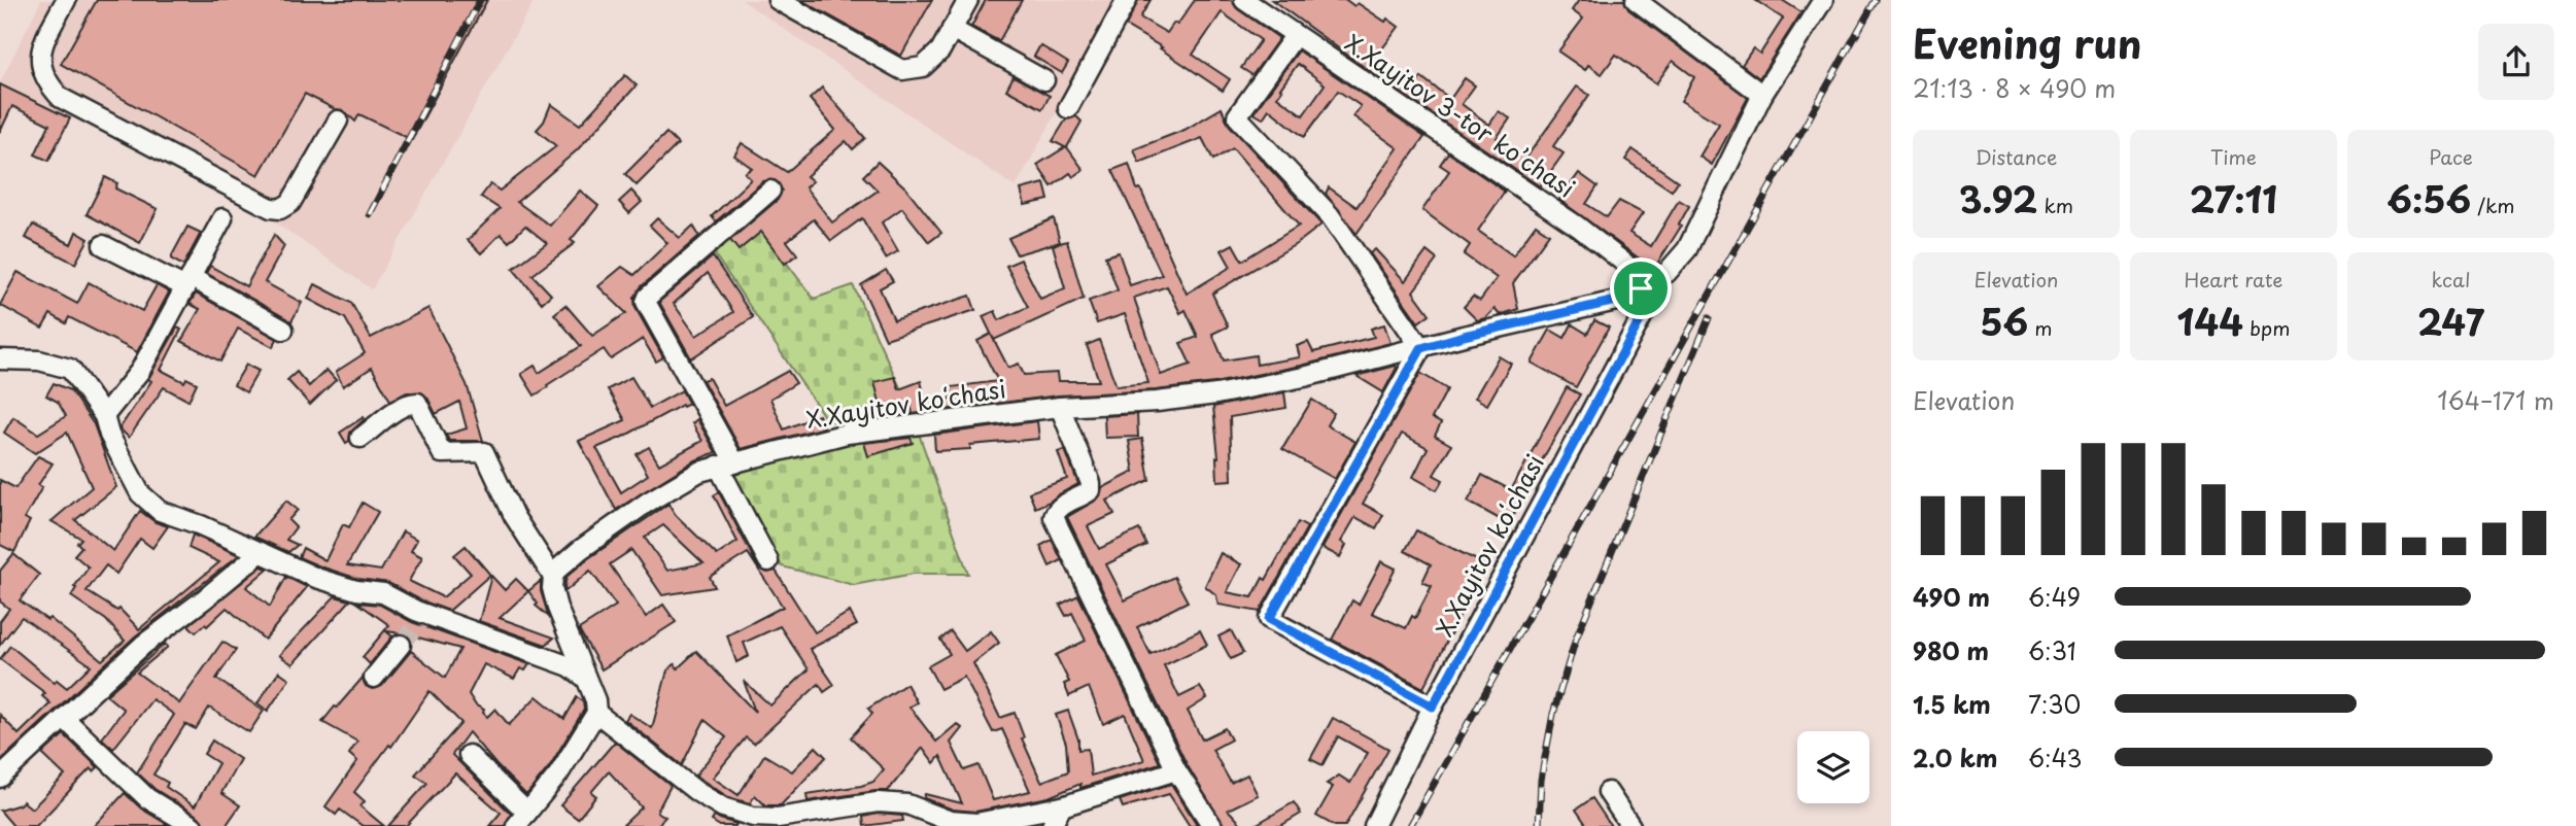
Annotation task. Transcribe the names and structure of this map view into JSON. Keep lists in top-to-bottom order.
{
  "streets": {
    "street": ["X.Xayitov 3-tor koʼchasi", "X.Xayitov koʻchasi"]
  },
  "crossings": [
    ["X.Xayitov 3-tor koʼchasi", "X.Xayitov koʻchasi"]
  ],
  "page": {
    "heading": ["Evening run", "21:13 · 8 × 490 m"],
    "stats": [
      ["Distance", "3.92 km"],
      ["Time", "27:11"],
      ["Pace", "6:56 /km"],
      ["Elevation", "56 m"],
      ["Heart rate", "144 bpm"],
      ["kcal", "247"]
    ],
    "chart": ["Elevation", "164–171 m"],
    "list": [
      {
        "name": "490 m",
        "note": "6:49"
      },
      {
        "name": "980 m",
        "note": "6:31"
      },
      {
        "name": "1.5 km",
        "note": "7:30"
      },
      {
        "name": "2.0 km",
        "note": "6:43"
      }
    ]
  }
}
